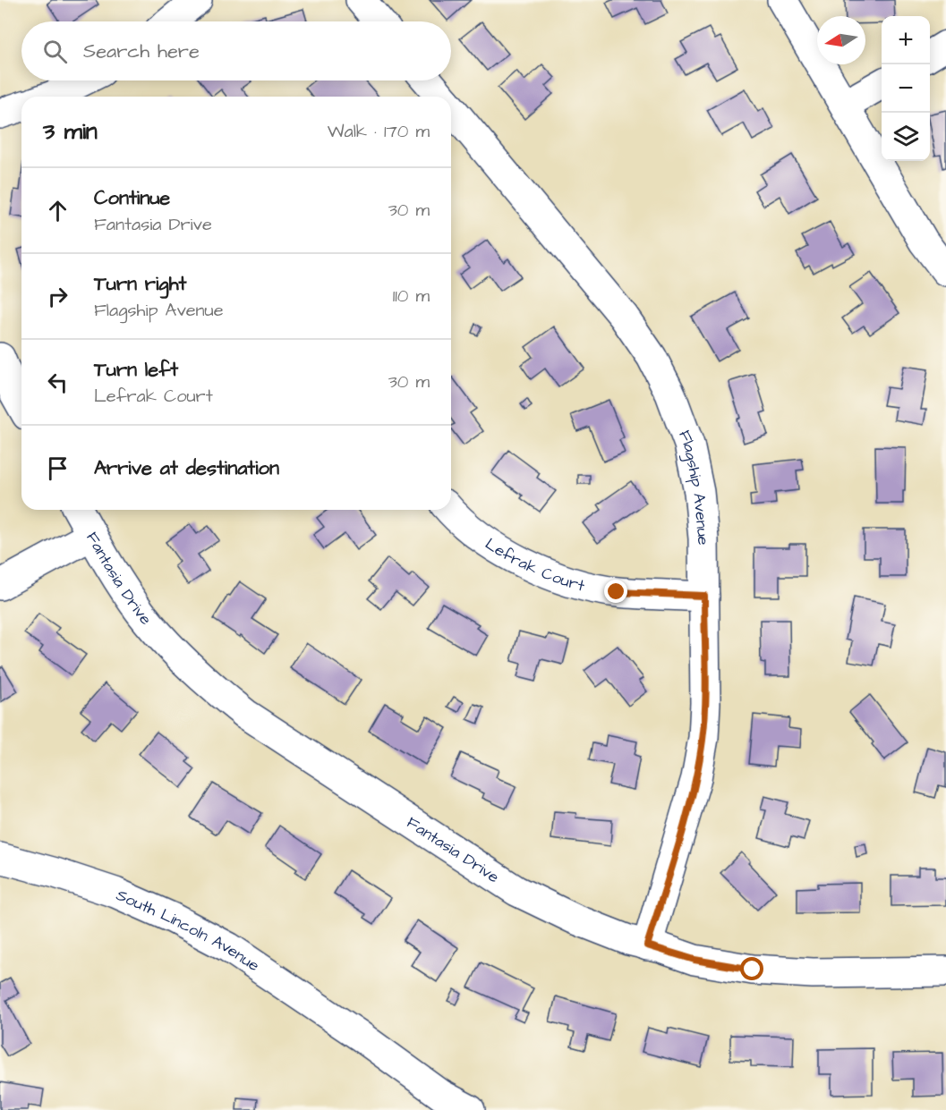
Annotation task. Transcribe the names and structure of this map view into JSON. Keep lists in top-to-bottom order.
{
  "streets": {
    "street": [
      "Flagship Avenue",
      "Lefrak Court",
      "Fantasia Drive",
      "South Lincoln Avenue"
    ]
  },
  "crossings": [
    ["Flagship Avenue", "Lefrak Court"],
    ["Flagship Avenue", "Fantasia Drive"]
  ],
  "north": "left",
  "page": {
    "map_buttons": ["+", "−"],
    "search": "Search here",
    "heading": ["3 min", "Walk · 170 m"],
    "list": [
      ["Continue", "Fantasia Drive", "30 m"],
      ["Turn right", "Flagship Avenue", "110 m"],
      ["Turn left", "Lefrak Court", "30 m"],
      "Arrive at destination"
    ]
  }
}
